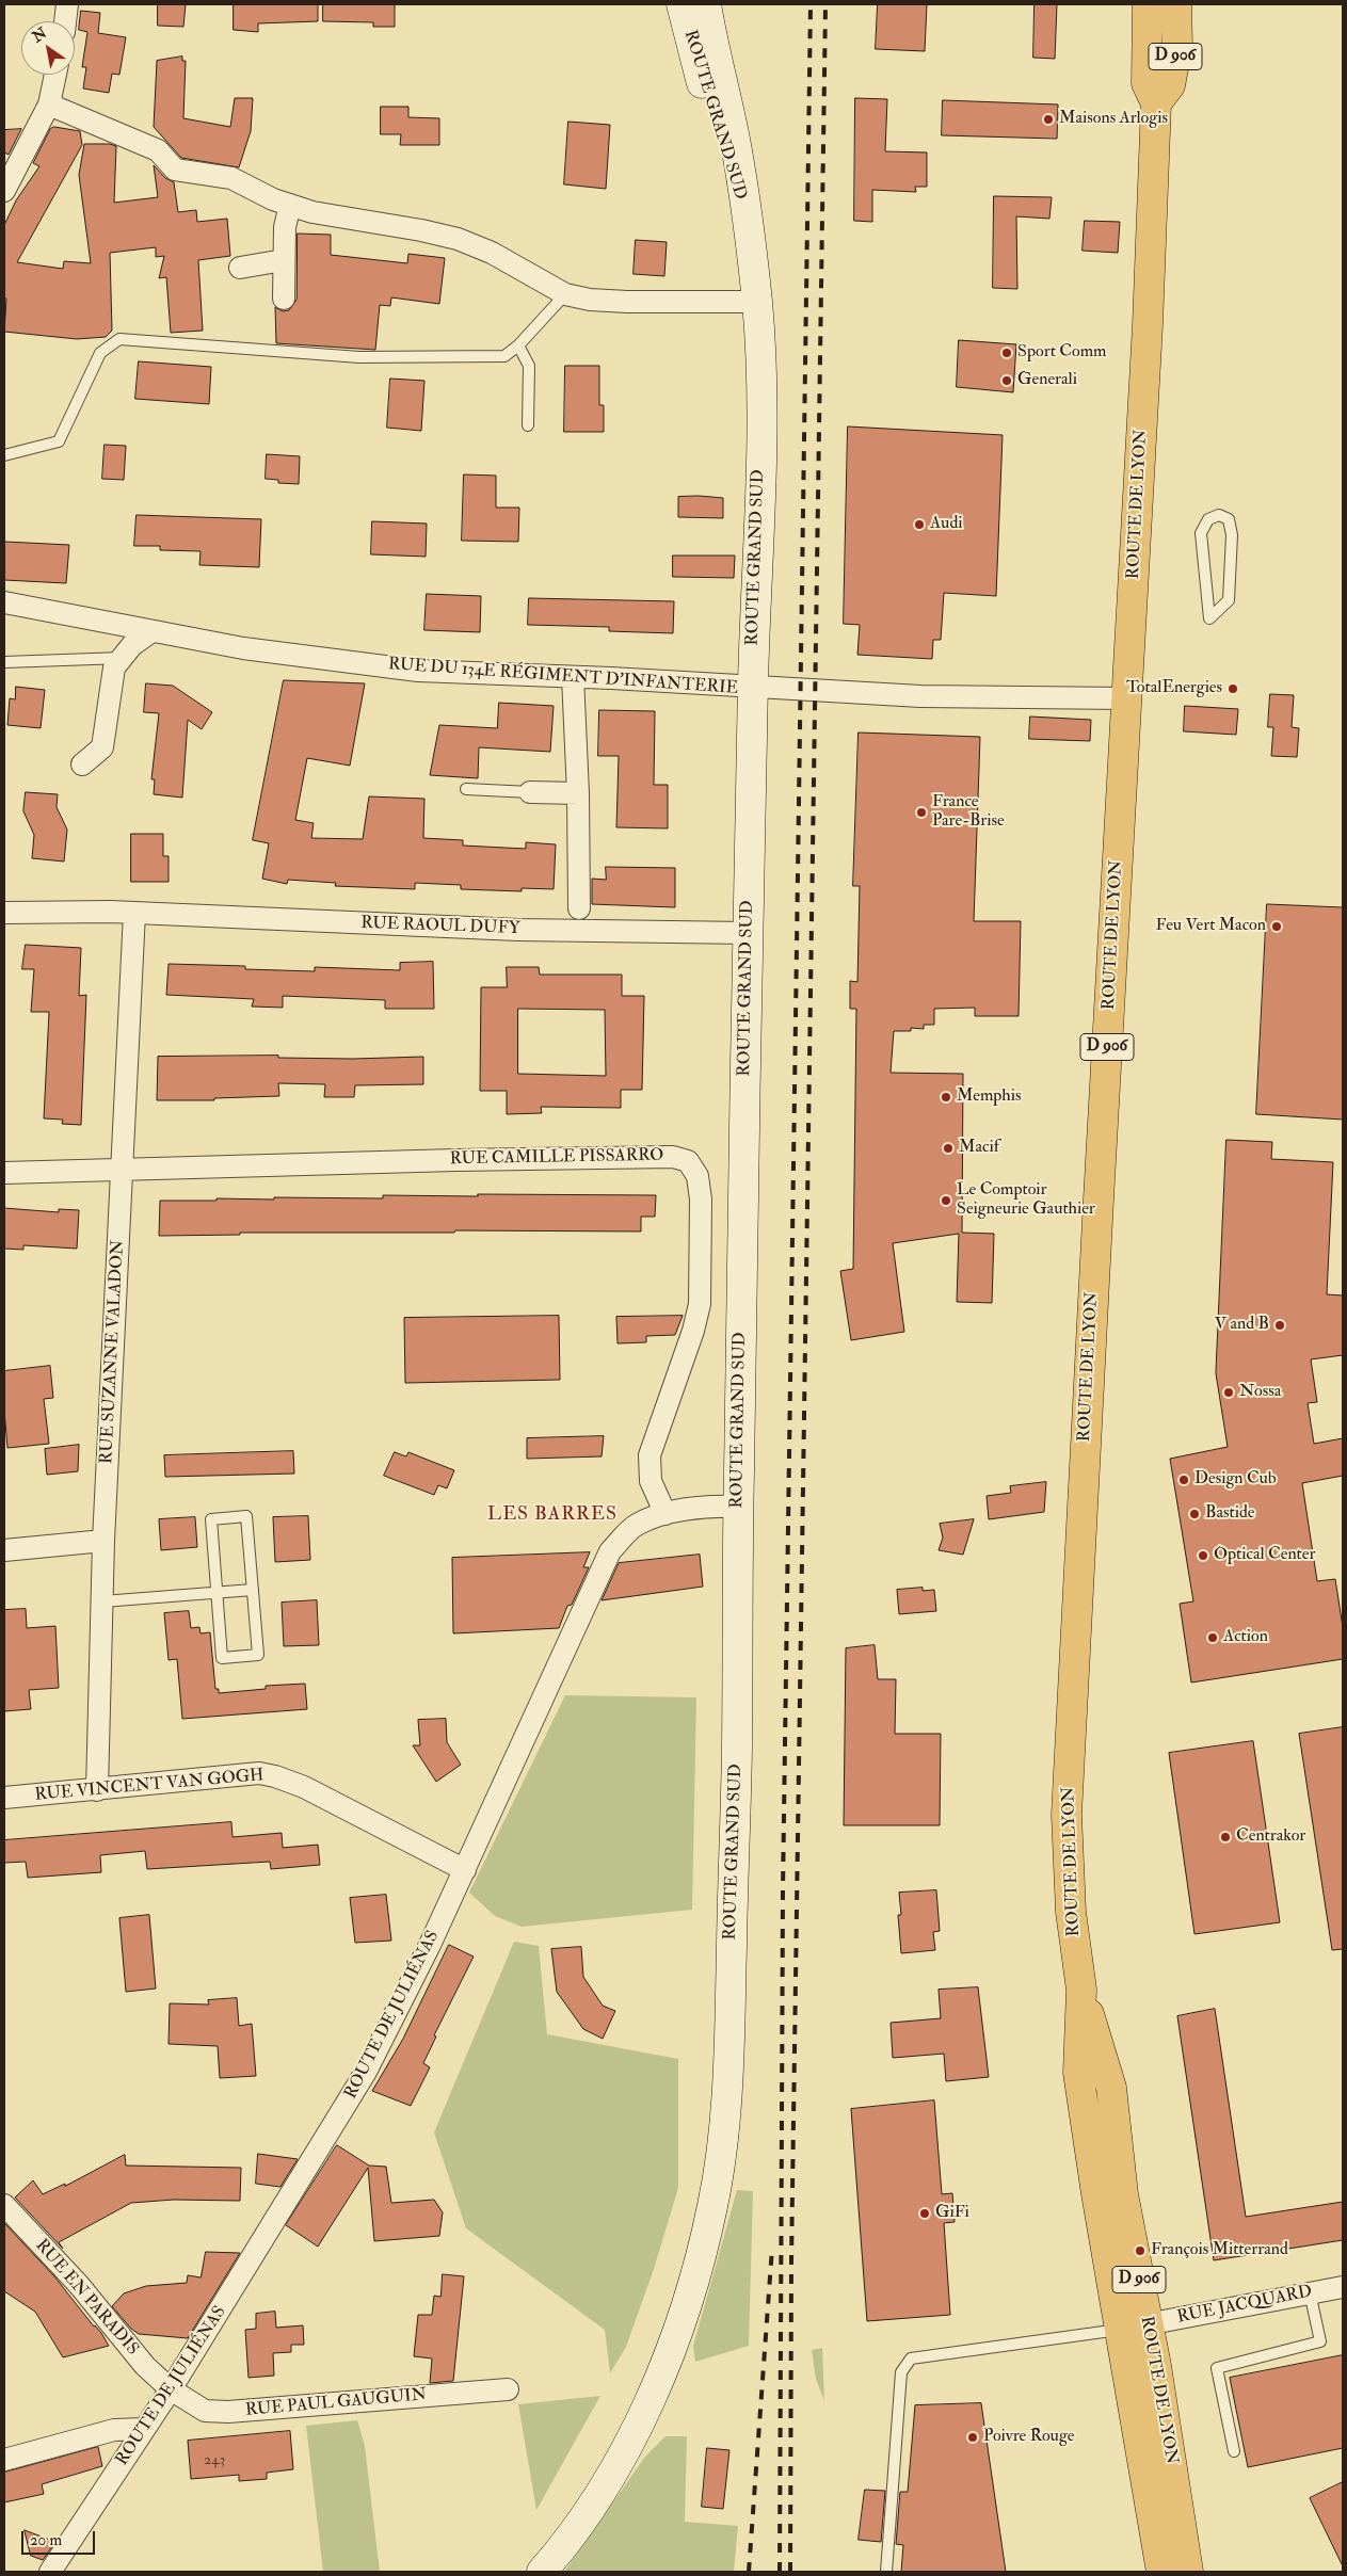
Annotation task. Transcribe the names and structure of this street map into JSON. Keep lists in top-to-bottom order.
{
  "streets": {
    "main road": ["D 906", "ROUTE GRAND SUD", "ROUTE DE LYON"],
    "street": [
      "RUE DU 134E RÉGIMENT D'INFANTERIE",
      "RUE RAOUL DUFY",
      "RUE CAMILLE PISSARRO",
      "RUE SUZANNE VALADON",
      "RUE VINCENT VAN GOGH",
      "ROUTE DE JULIÉNAS",
      "RUE EN PARADIS",
      "RUE JACQUARD",
      "RUE PAUL GAUGUIN"
    ]
  },
  "crossings": [
    ["D 906", "ROUTE DE LYON"],
    ["ROUTE GRAND SUD", "RUE DU 134E RÉGIMENT D'INFANTERIE"],
    ["ROUTE GRAND SUD", "RUE RAOUL DUFY"],
    ["ROUTE GRAND SUD", "ROUTE DE JULIÉNAS"],
    ["ROUTE DE LYON", "RUE DU 134E RÉGIMENT D'INFANTERIE"],
    ["ROUTE DE LYON", "RUE JACQUARD"],
    ["RUE RAOUL DUFY", "RUE SUZANNE VALADON"],
    ["RUE CAMILLE PISSARRO", "RUE SUZANNE VALADON"],
    ["RUE CAMILLE PISSARRO", "ROUTE DE JULIÉNAS"],
    ["RUE SUZANNE VALADON", "RUE VINCENT VAN GOGH"],
    ["RUE VINCENT VAN GOGH", "ROUTE DE JULIÉNAS"],
    ["ROUTE DE JULIÉNAS", "RUE EN PARADIS"],
    ["ROUTE DE JULIÉNAS", "RUE PAUL GAUGUIN"],
    ["RUE EN PARADIS", "RUE PAUL GAUGUIN"]
  ],
  "districts": ["LES BARRES"],
  "places": [
    "Maisons Arlogis",
    "Sport Comm",
    "Generali",
    "Audi",
    "TotalEnergies",
    "France Pare-Brise",
    "Feu Vert Macon",
    "Memphis",
    "Macif",
    "Le Comptoir Seigneurie Gauthier",
    "V and B",
    "Nossa",
    "Design Cub",
    "Bastide",
    "Optical Center",
    "Action",
    "Centrakor",
    "GiFi",
    "François Mitterrand",
    "Poivre Rouge"
  ],
  "house_numbers": ["243"],
  "scale_bar": "20 m",
  "north": "top left"
}
